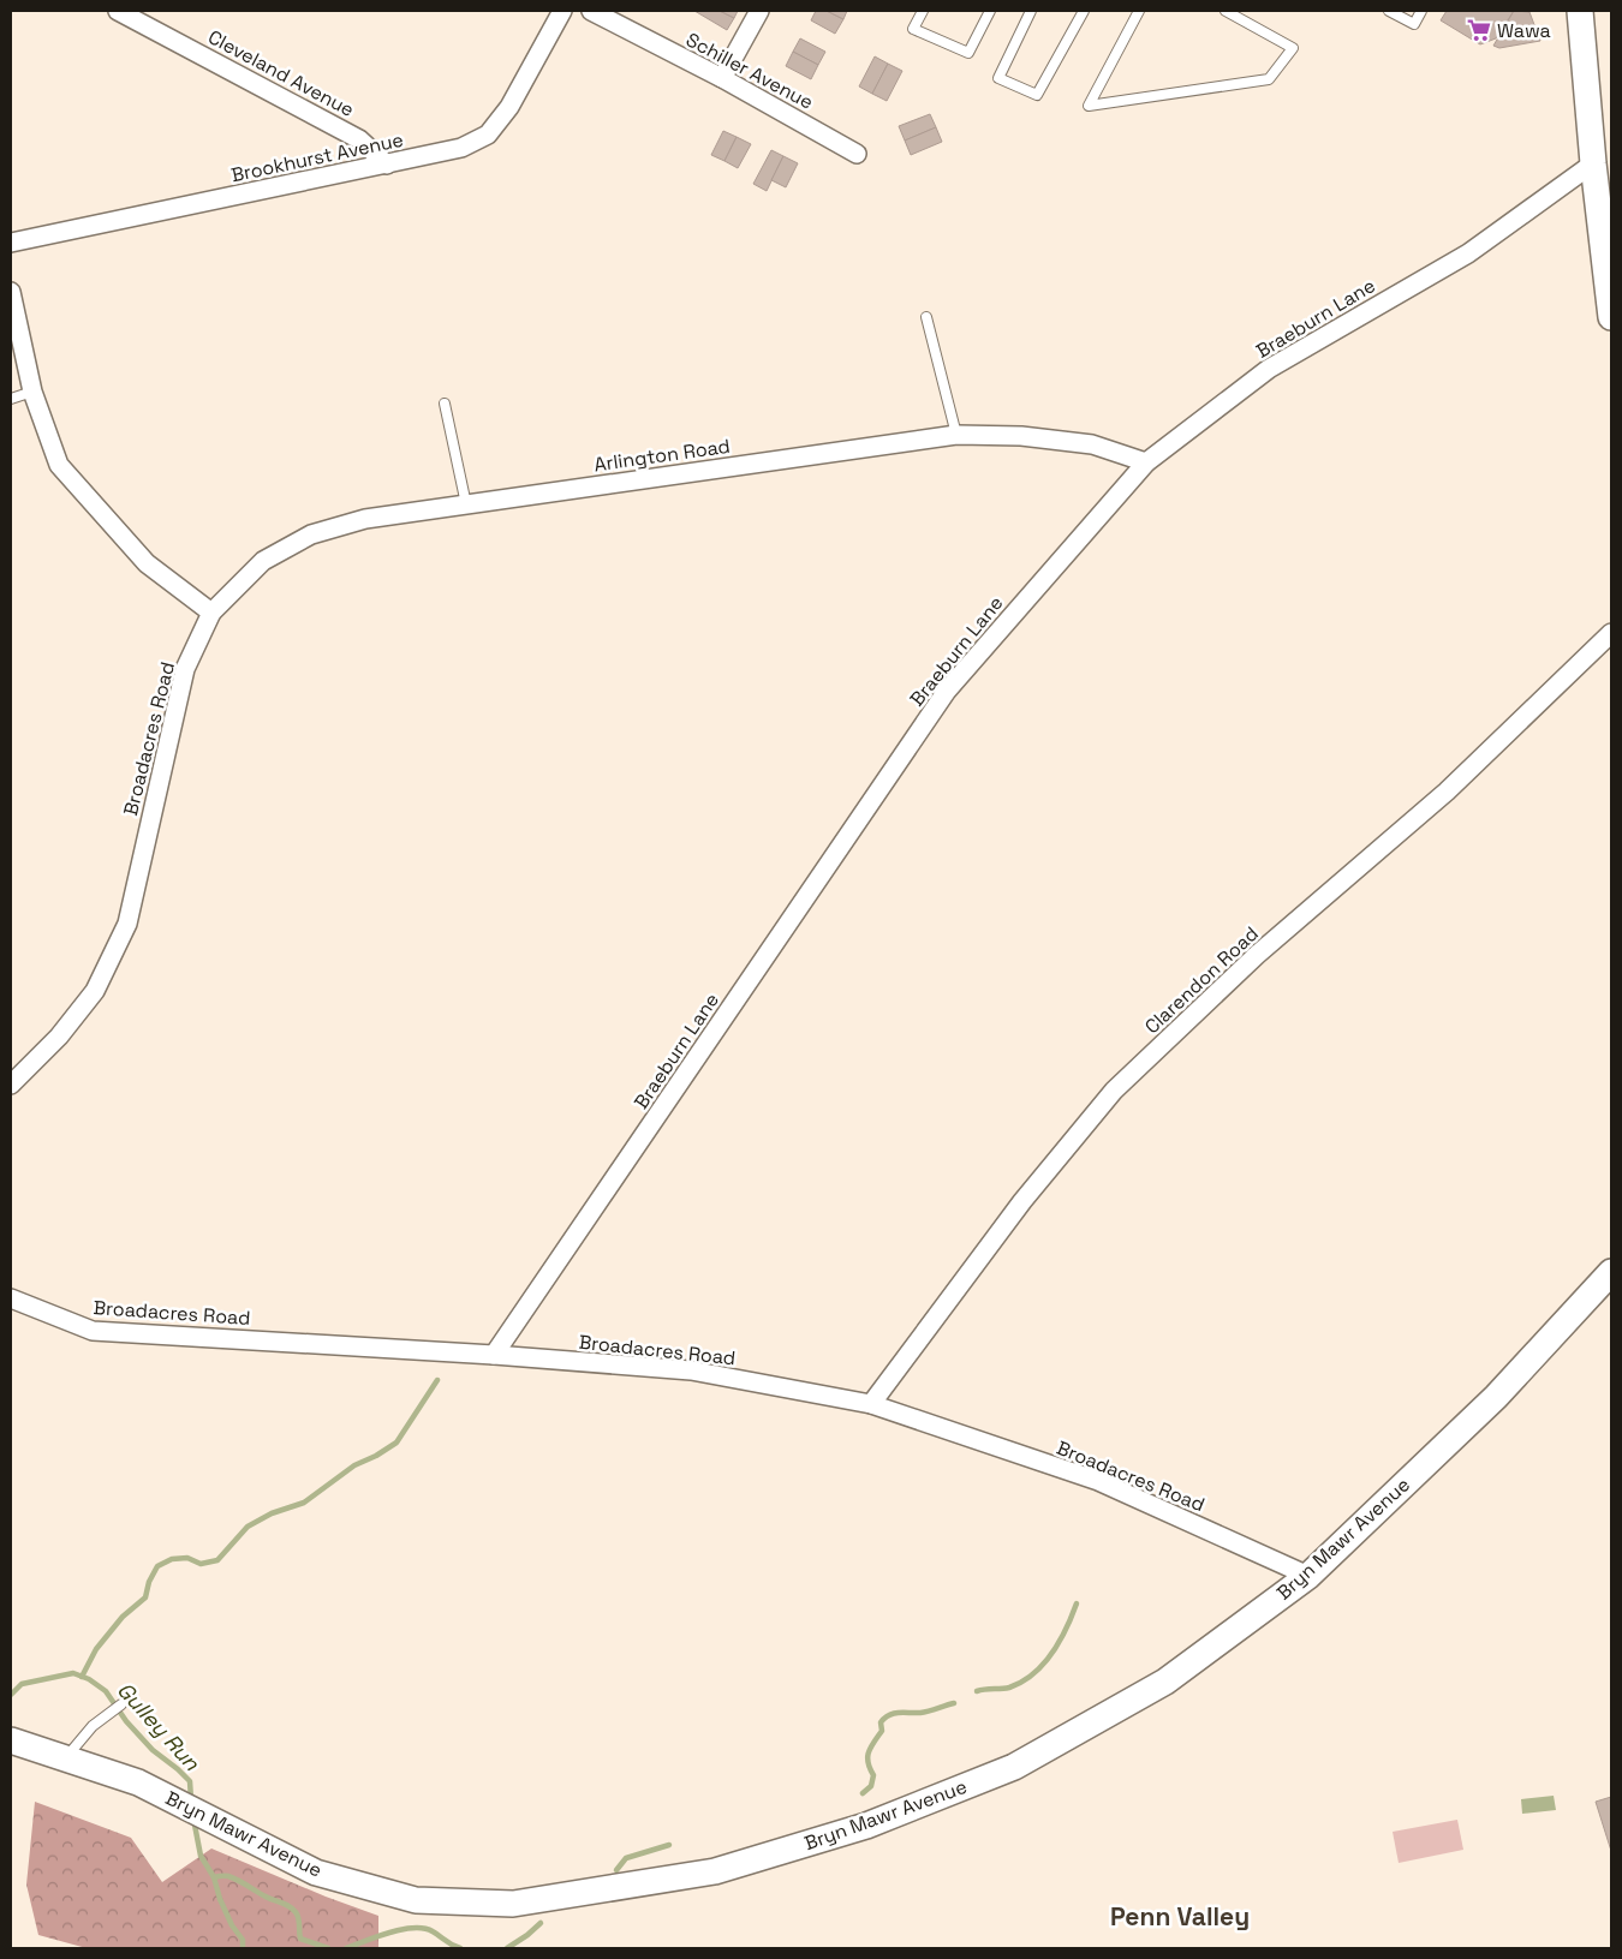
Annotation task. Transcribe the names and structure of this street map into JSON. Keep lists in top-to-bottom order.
{
  "streets": {
    "street": [
      "Schiller Avenue",
      "Cleveland Avenue",
      "Brookhurst Avenue",
      "Braeburn Lane",
      "Arlington Road",
      "Broadacres Road",
      "Clarendon Road",
      "Bryn Mawr Avenue"
    ]
  },
  "crossings": [
    ["Cleveland Avenue", "Brookhurst Avenue"],
    ["Braeburn Lane", "Arlington Road"],
    ["Braeburn Lane", "Broadacres Road"],
    ["Arlington Road", "Broadacres Road"],
    ["Broadacres Road", "Clarendon Road"],
    ["Broadacres Road", "Bryn Mawr Avenue"]
  ],
  "districts": ["Penn Valley"],
  "water": ["Gulley Run"],
  "places": {
    "supermarket": ["Wawa"]
  }
}
